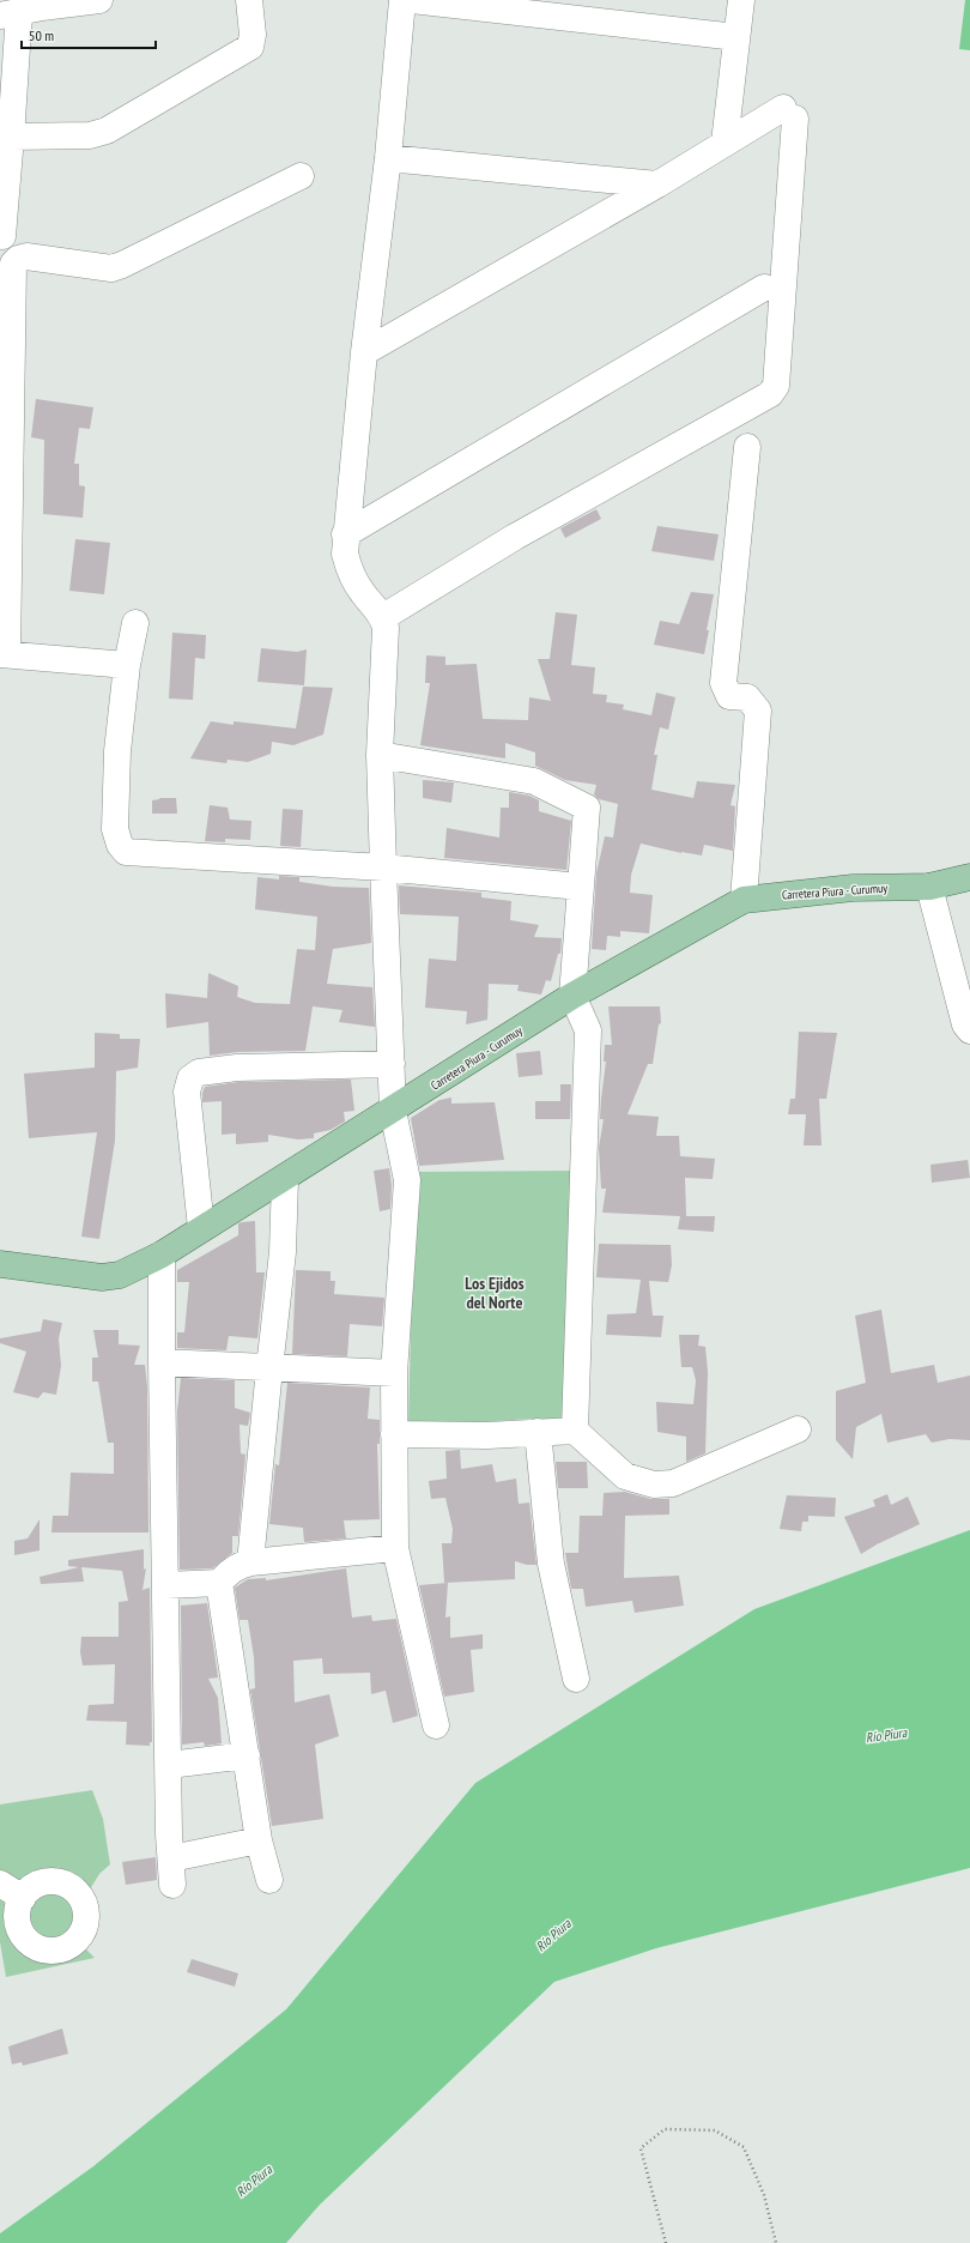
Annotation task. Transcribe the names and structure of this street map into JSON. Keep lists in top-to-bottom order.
{
  "streets": {
    "main road": ["Carretera Piura - Curumuy"]
  },
  "districts": ["Los Ejidos del Norte"],
  "water": ["Río Piura"],
  "scale_bar": "50 m"
}
